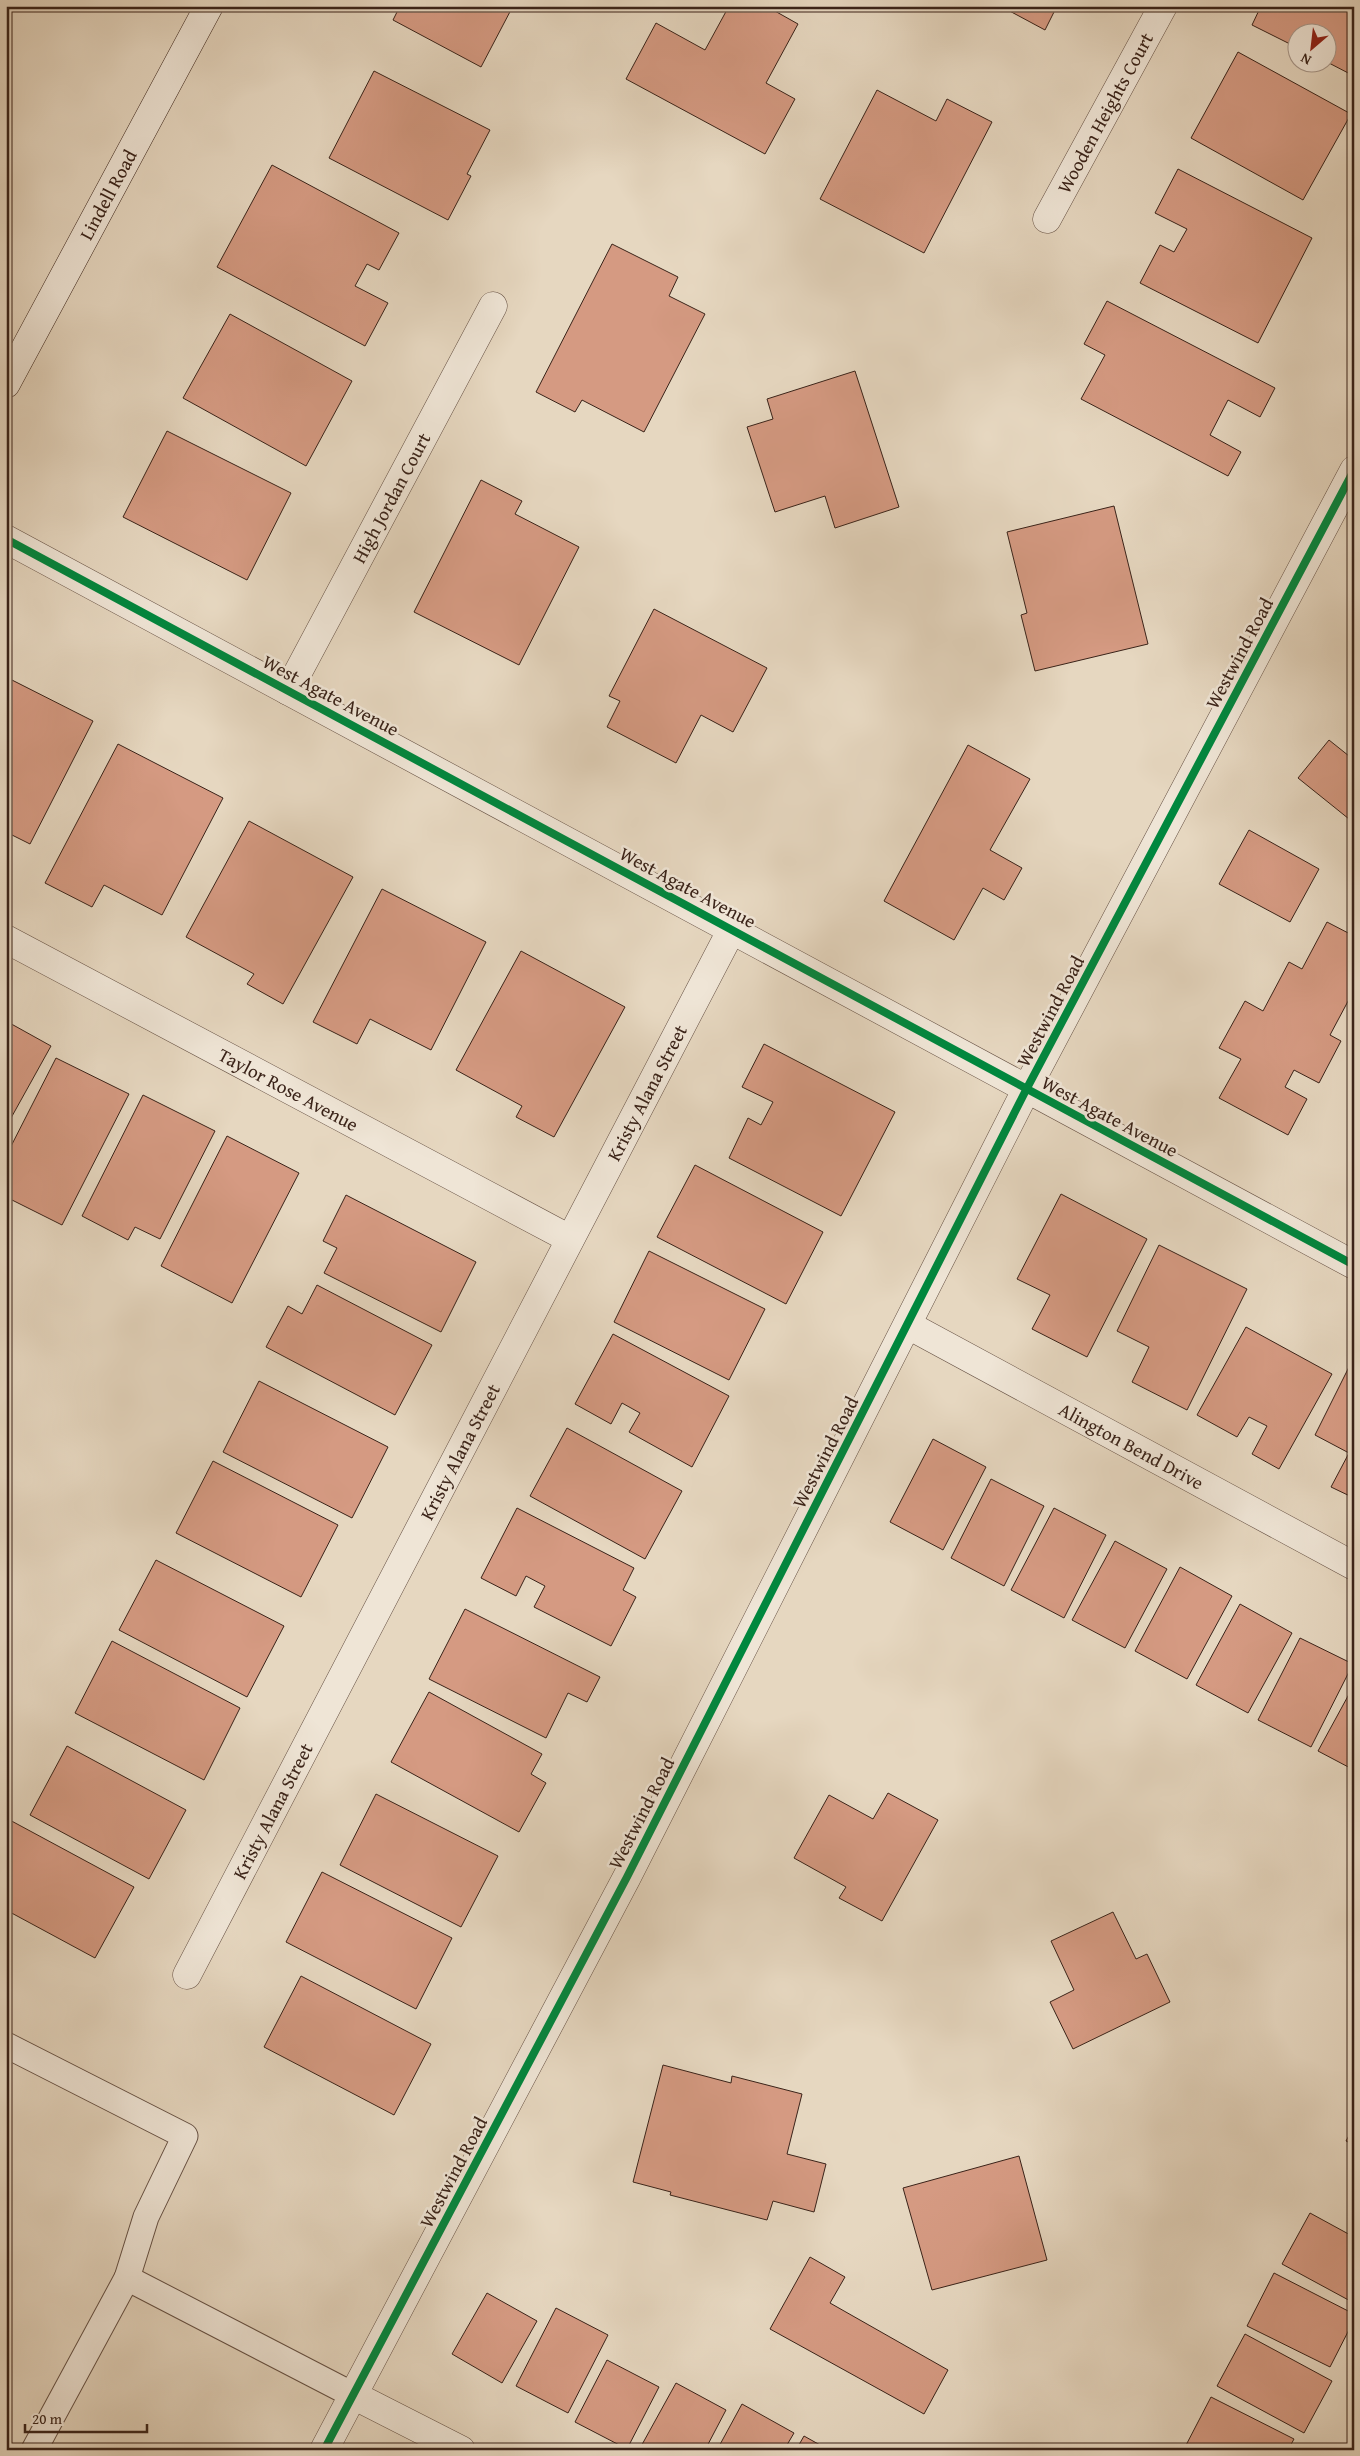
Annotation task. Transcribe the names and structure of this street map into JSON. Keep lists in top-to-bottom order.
{
  "streets": {
    "street": [
      "Wooden Heights Court",
      "Lindell Road",
      "High Jordan Court",
      "Westwind Road",
      "West Agate Avenue",
      "Taylor Rose Avenue",
      "Kristy Alana Street",
      "Alington Bend Drive"
    ]
  },
  "crossings": [
    ["High Jordan Court", "West Agate Avenue"],
    ["Westwind Road", "West Agate Avenue"],
    ["Westwind Road", "Alington Bend Drive"],
    ["West Agate Avenue", "Kristy Alana Street"],
    ["Taylor Rose Avenue", "Kristy Alana Street"]
  ],
  "scale_bar": "20 m",
  "north": "bottom left"
}
